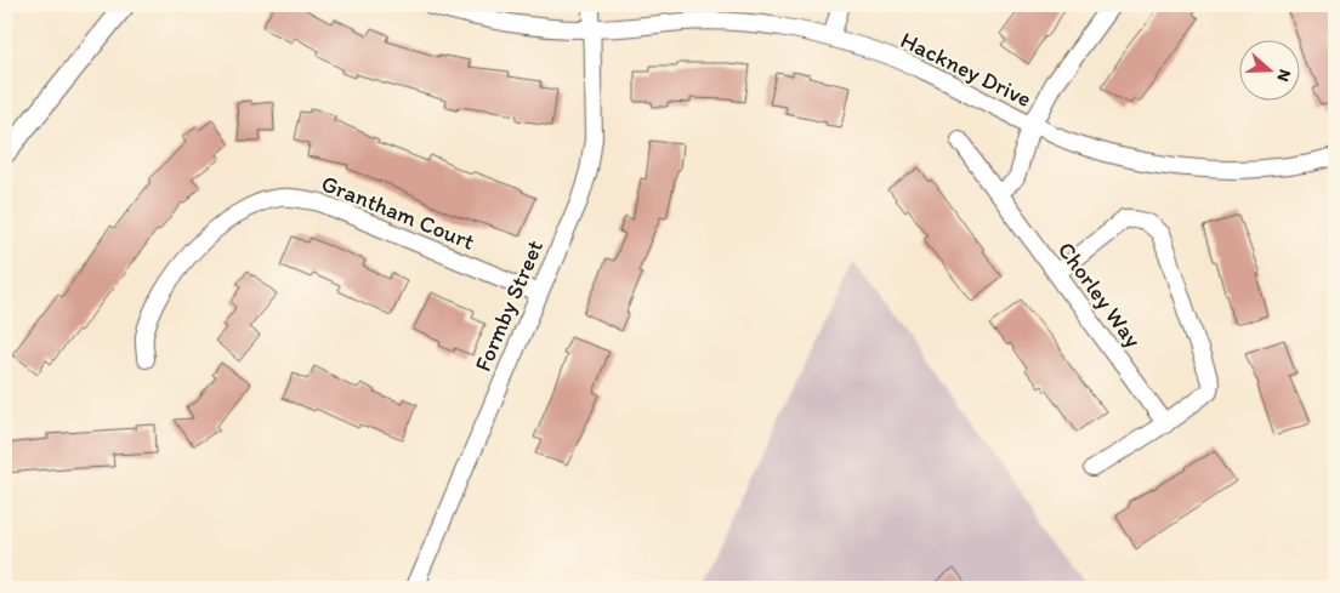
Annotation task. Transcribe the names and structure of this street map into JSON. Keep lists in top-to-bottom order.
{
  "streets": {
    "street": [
      "Hackney Drive",
      "Grantham Court",
      "Chorley Way",
      "Formby Street"
    ]
  },
  "crossings": [
    ["Hackney Drive", "Formby Street"],
    ["Grantham Court", "Formby Street"]
  ],
  "north": "right"
}
